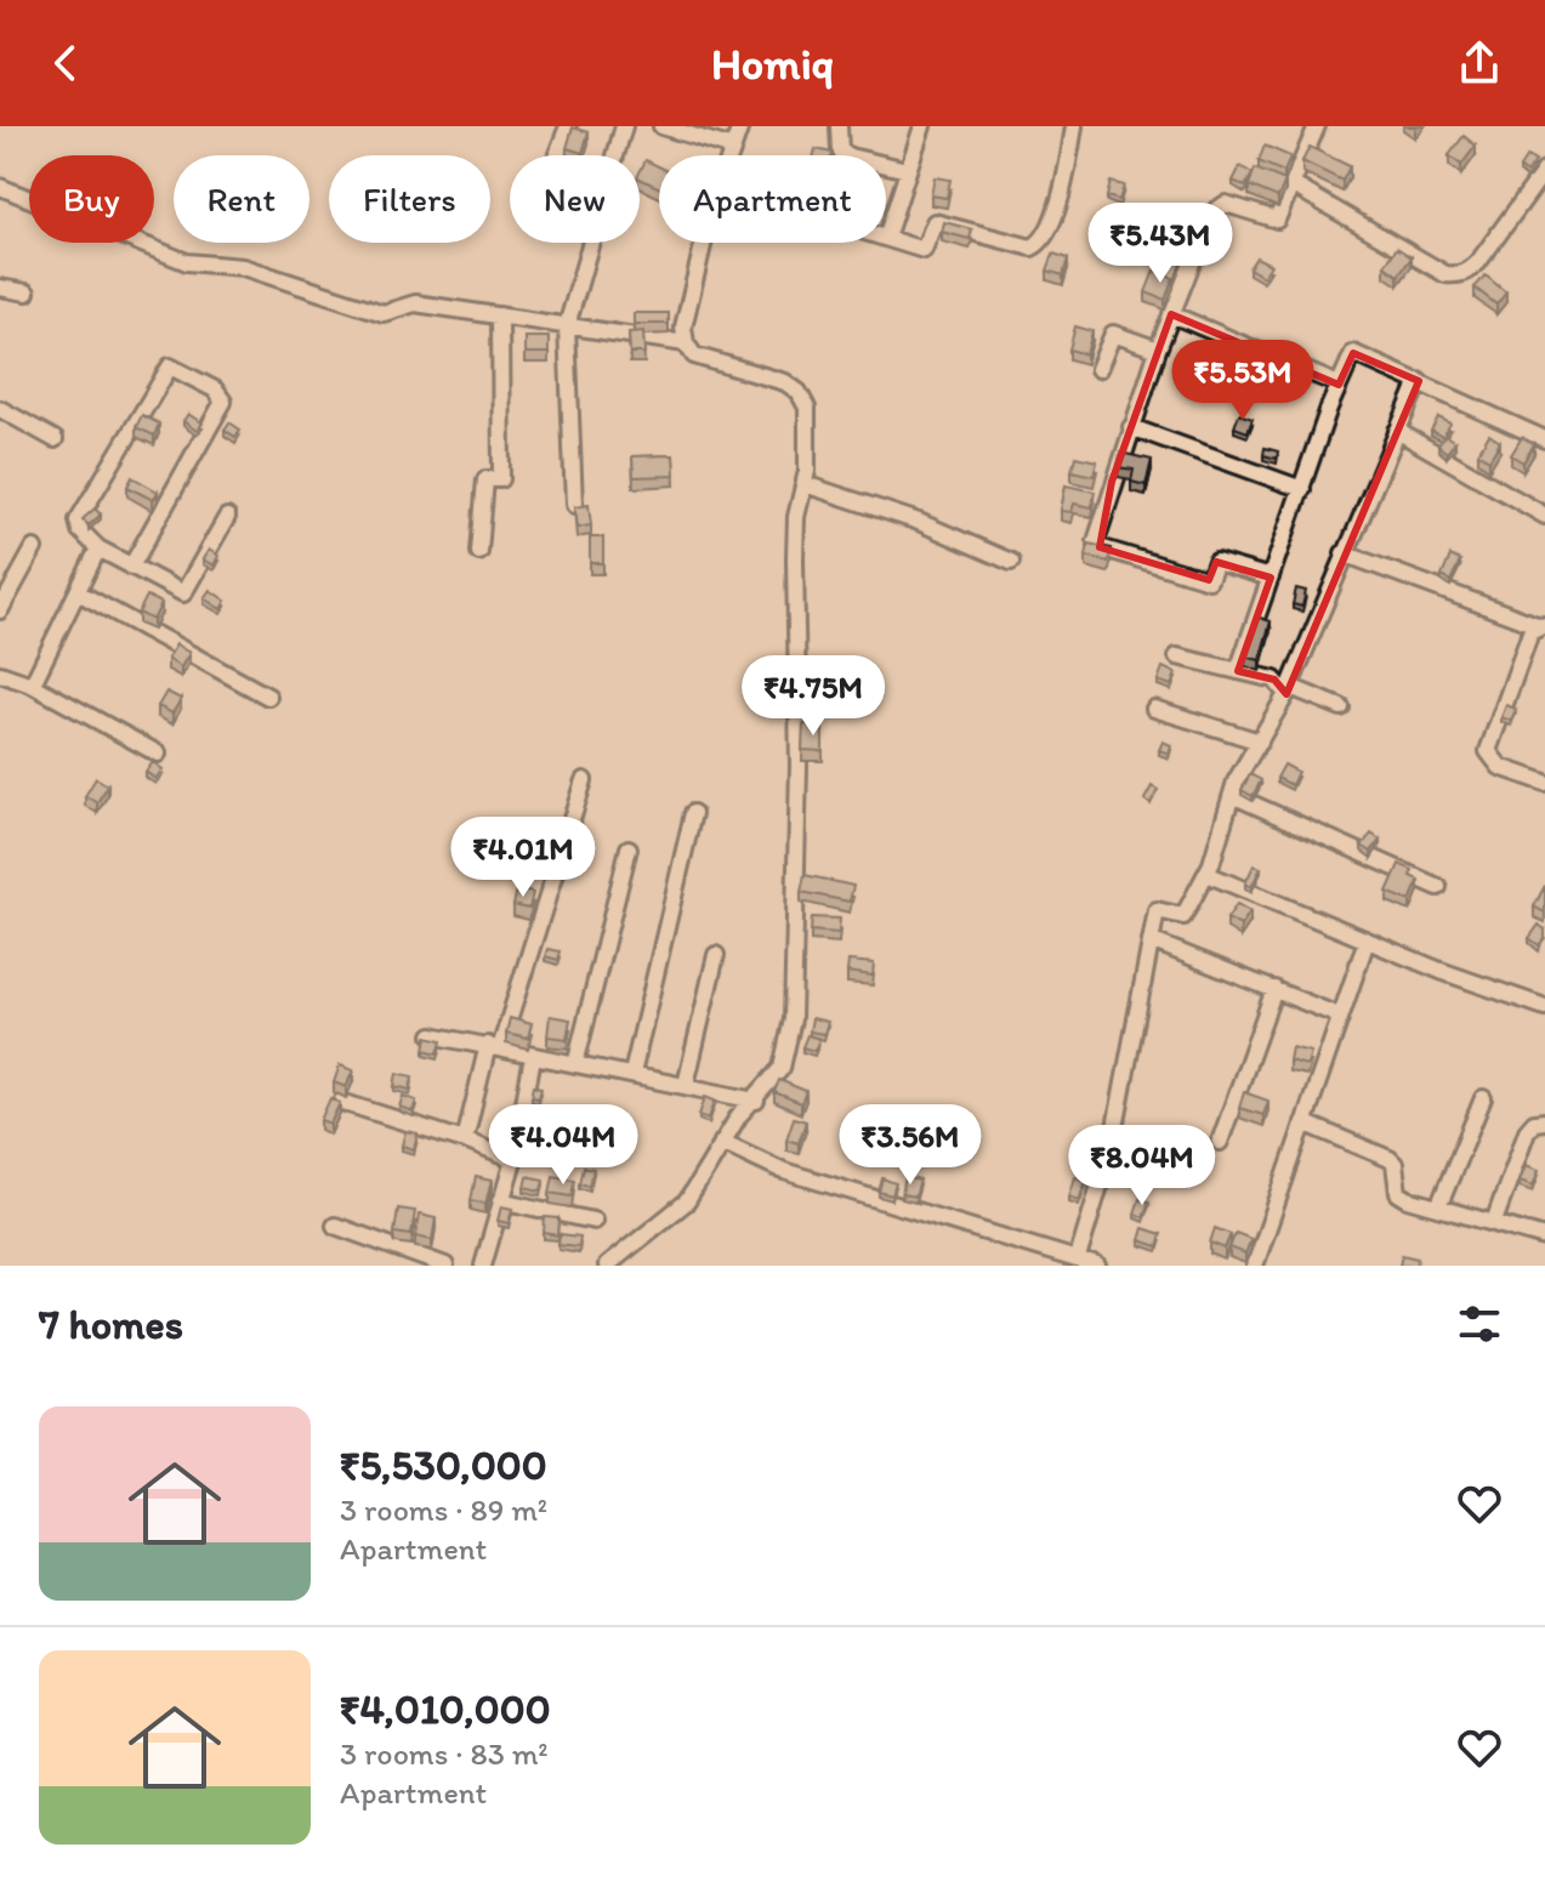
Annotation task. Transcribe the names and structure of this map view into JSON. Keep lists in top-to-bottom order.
{
  "page": {
    "header": "Homiq",
    "chip": [
      "Buy",
      "Rent",
      "Filters",
      "New",
      "Apartment"
    ],
    "price": [
      "₹5.43M",
      "₹5.53M",
      "₹4.75M",
      "₹4.01M",
      "₹4.04M",
      "₹3.56M",
      "₹8.04M"
    ],
    "heading": "7 homes",
    "list": [
      {
        "name": "₹5,530,000",
        "note": "3 rooms · 89 m² · Apartment"
      },
      {
        "name": "₹4,010,000",
        "note": "3 rooms · 83 m² · Apartment"
      }
    ]
  }
}
